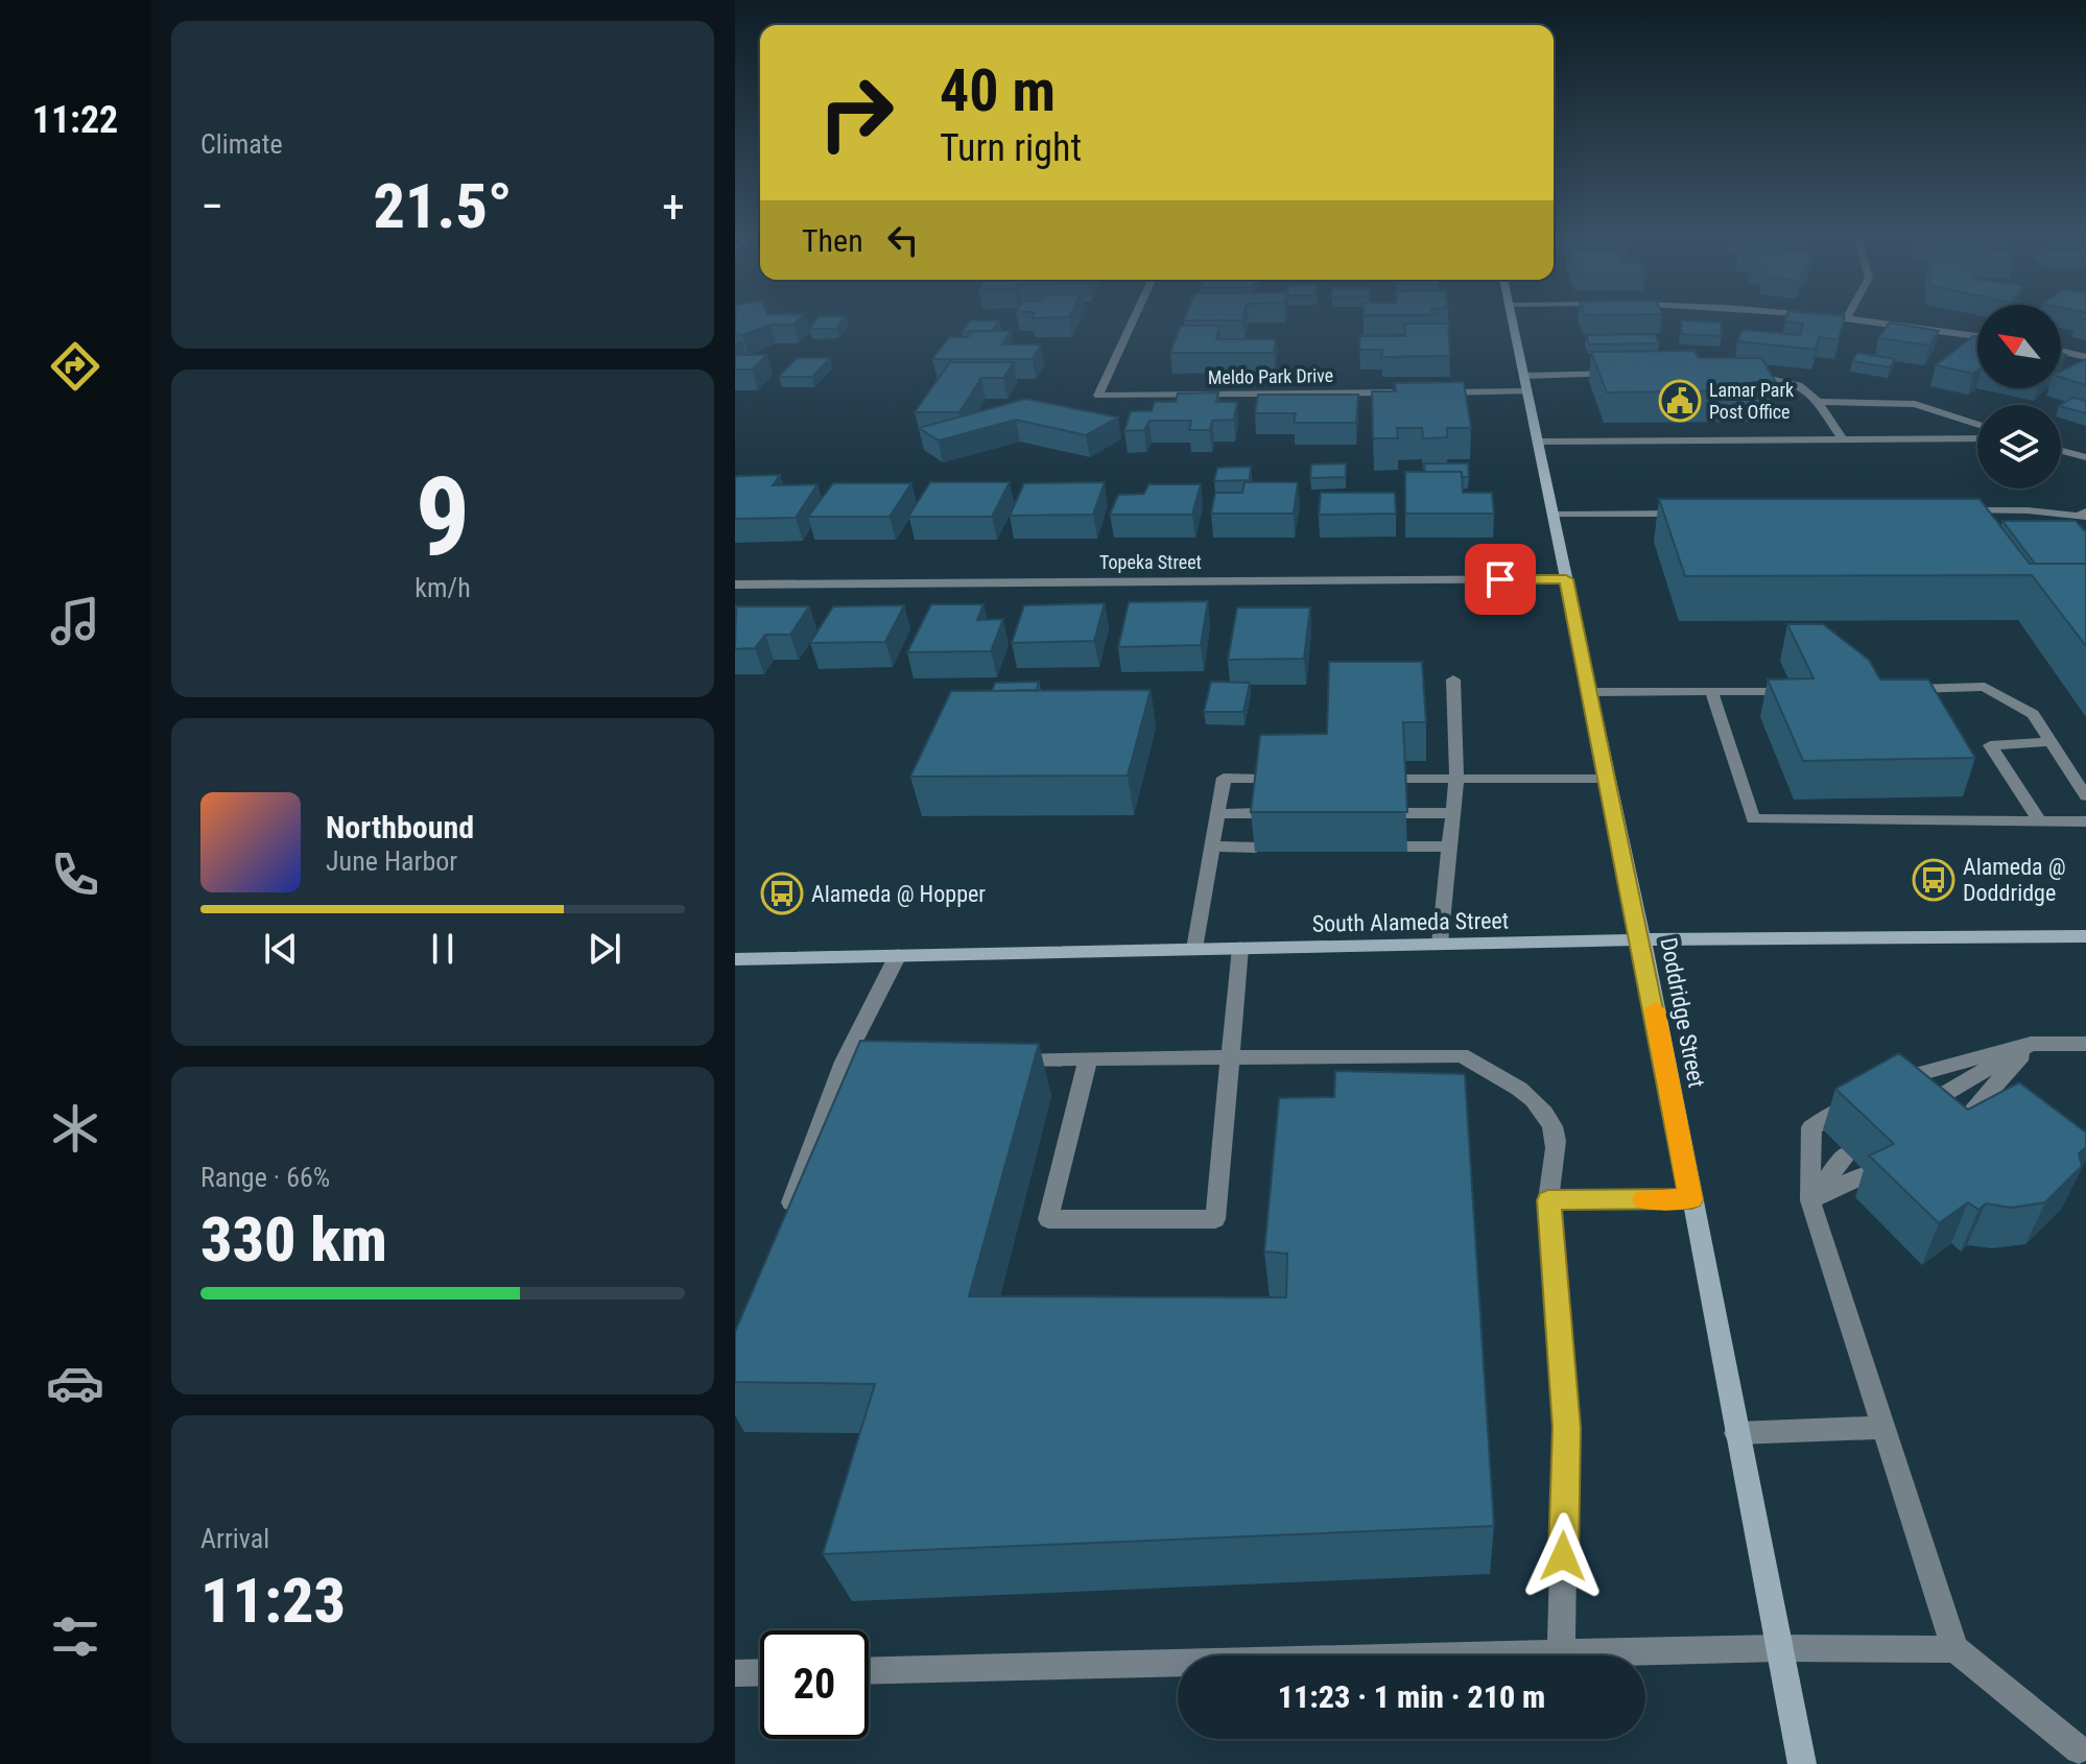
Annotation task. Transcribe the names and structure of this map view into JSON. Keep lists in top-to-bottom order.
{
  "streets": {
    "main road": ["South Alameda Street", "Doddridge Street"],
    "street": ["Meldo Park Drive", "Topeka Street"]
  },
  "crossings": [
    ["Topeka Street", "Doddridge Street"],
    ["South Alameda Street", "Doddridge Street"]
  ],
  "places": {
    "public building": ["Lamar Park Post Office"],
    "bus stop": ["Alameda @ Doddridge", "Alameda @ Hopper"]
  },
  "north": "top left",
  "page": {
    "tabs": "11:22",
    "tile": [
      "Climate",
      ["9", "km/h"],
      ["Range · 66%", "330 km"],
      ["Arrival", "11:23"]
    ],
    "turn": ["40 m", "Turn right"],
    "heat": ["−", "21.5°", "+"],
    "then": "Then",
    "song": ["Northbound", "June Harbor"],
    "limit": "20",
    "trip": "11:23 · 1 min · 210 m"
  }
}
